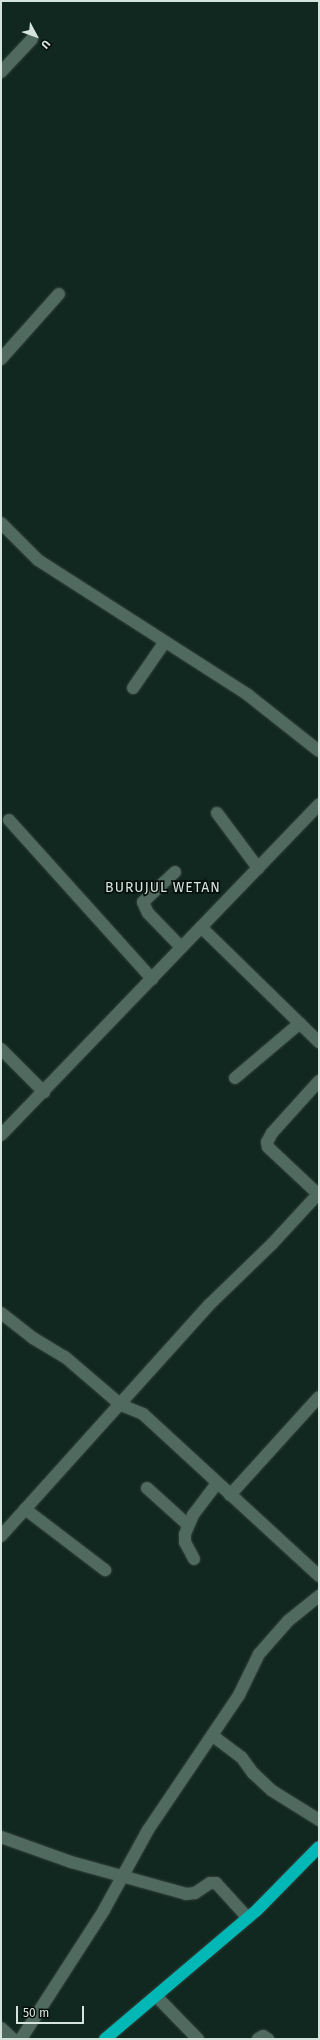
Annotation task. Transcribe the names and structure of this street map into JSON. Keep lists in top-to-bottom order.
{
  "districts": ["BURUJUL WETAN"],
  "scale_bar": "50 m",
  "north": "bottom right"
}
